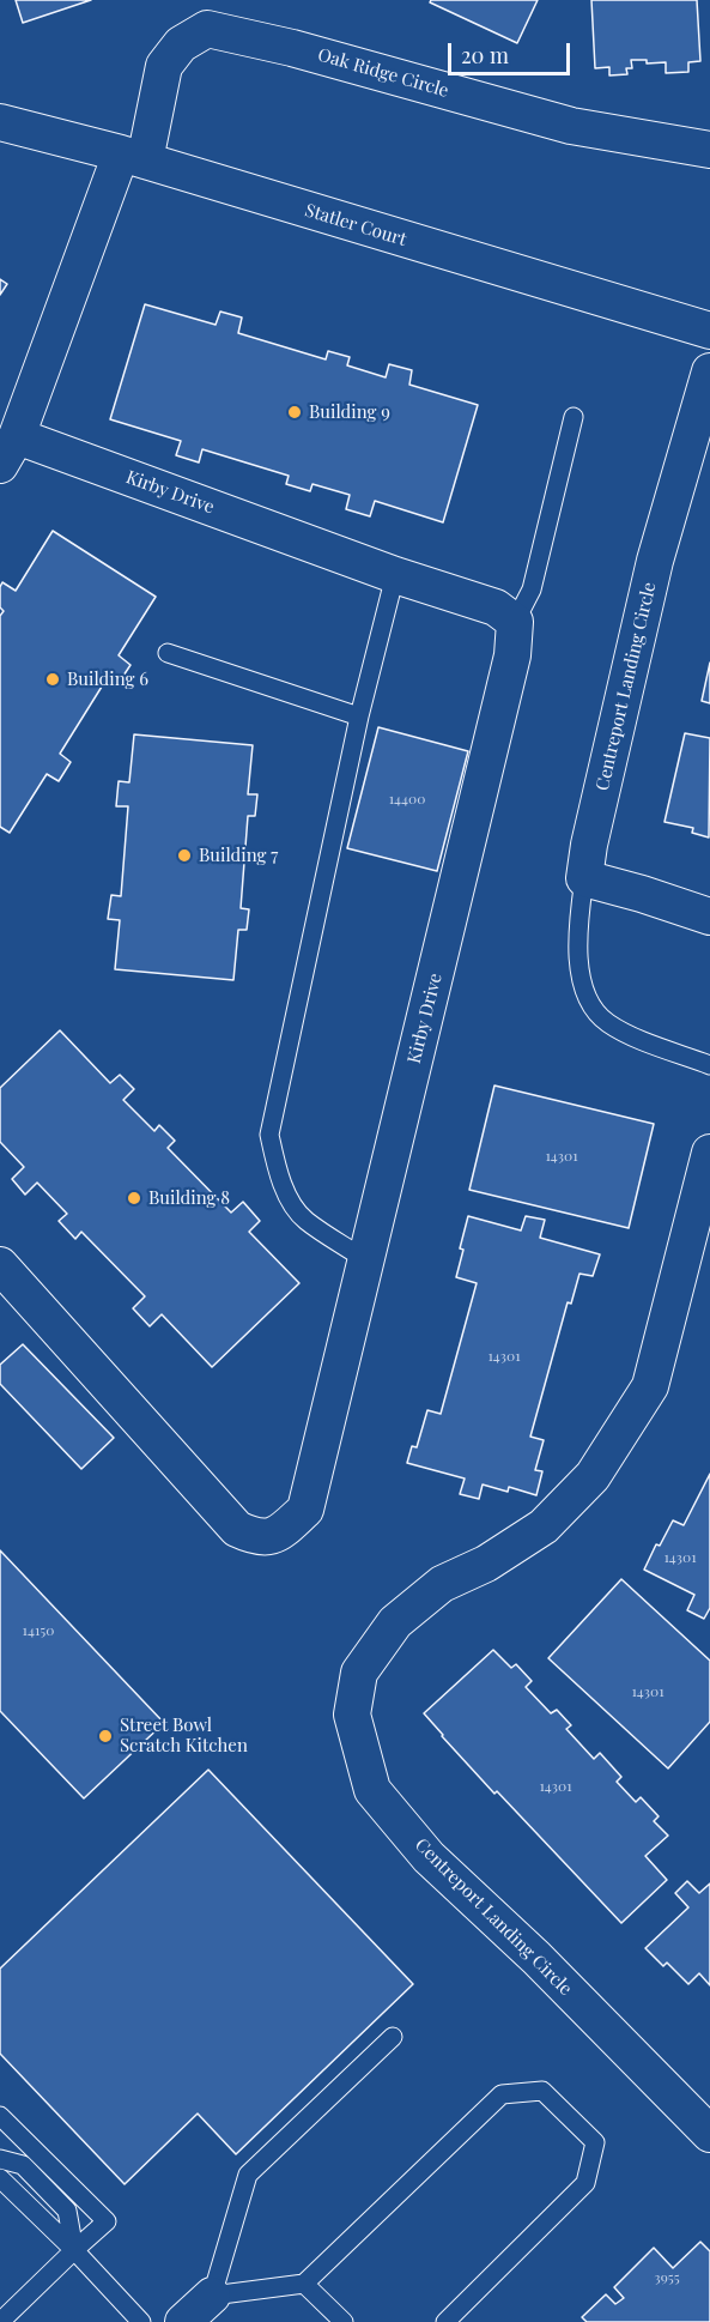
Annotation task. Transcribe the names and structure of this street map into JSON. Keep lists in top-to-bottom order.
{
  "streets": {
    "street": [
      "Oak Ridge Circle",
      "Statler Court",
      "Kirby Drive",
      "Centreport Landing Circle"
    ]
  },
  "crossings": [
    ["Oak Ridge Circle", "Statler Court"],
    ["Oak Ridge Circle", "Kirby Drive"],
    ["Statler Court", "Kirby Drive"]
  ],
  "places": [
    "Building 9",
    "Building 6",
    "Building 7",
    "Building 8",
    "Street Bowl Scratch Kitchen"
  ],
  "house_numbers": [
    "14400",
    "14301",
    "14301",
    "14301",
    "14150",
    "14301",
    "14301",
    "3955"
  ],
  "scale_bar": "20 m"
}
